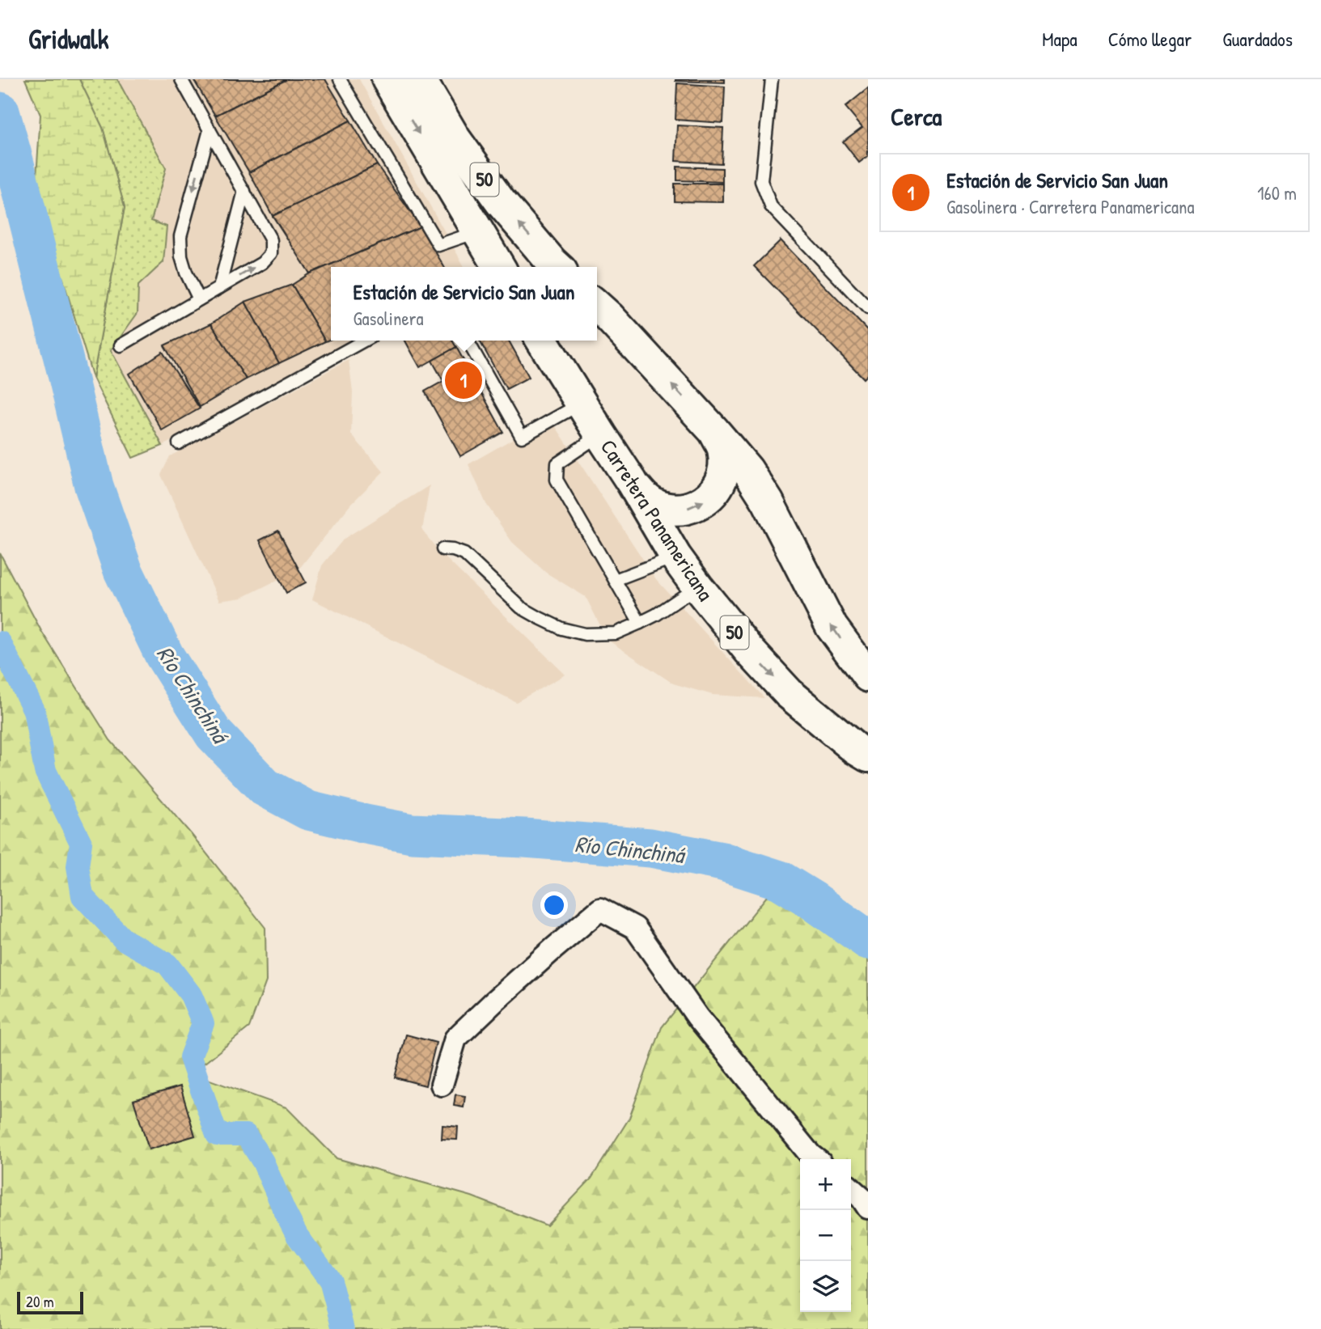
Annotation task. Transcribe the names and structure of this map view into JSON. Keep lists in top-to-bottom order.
{
  "streets": {
    "highway": ["50", "Carretera Panamericana"]
  },
  "water": ["Río Chinchiná"],
  "scale_bar": "20 m",
  "page": {
    "header": "Gridwalk",
    "nav": ["Mapa", "Cómo llegar", "Guardados"],
    "heading": "Cerca",
    "list": [
      {
        "mark": "1",
        "name": "Estación de Servicio San Juan",
        "note": "Gasolinera · Carretera Panamericana",
        "value": "160 m"
      }
    ],
    "popup": ["Estación de Servicio San Juan", "Gasolinera"],
    "pins": "1",
    "map_buttons": ["+", "−"],
    "scale": "20 m"
  }
}
